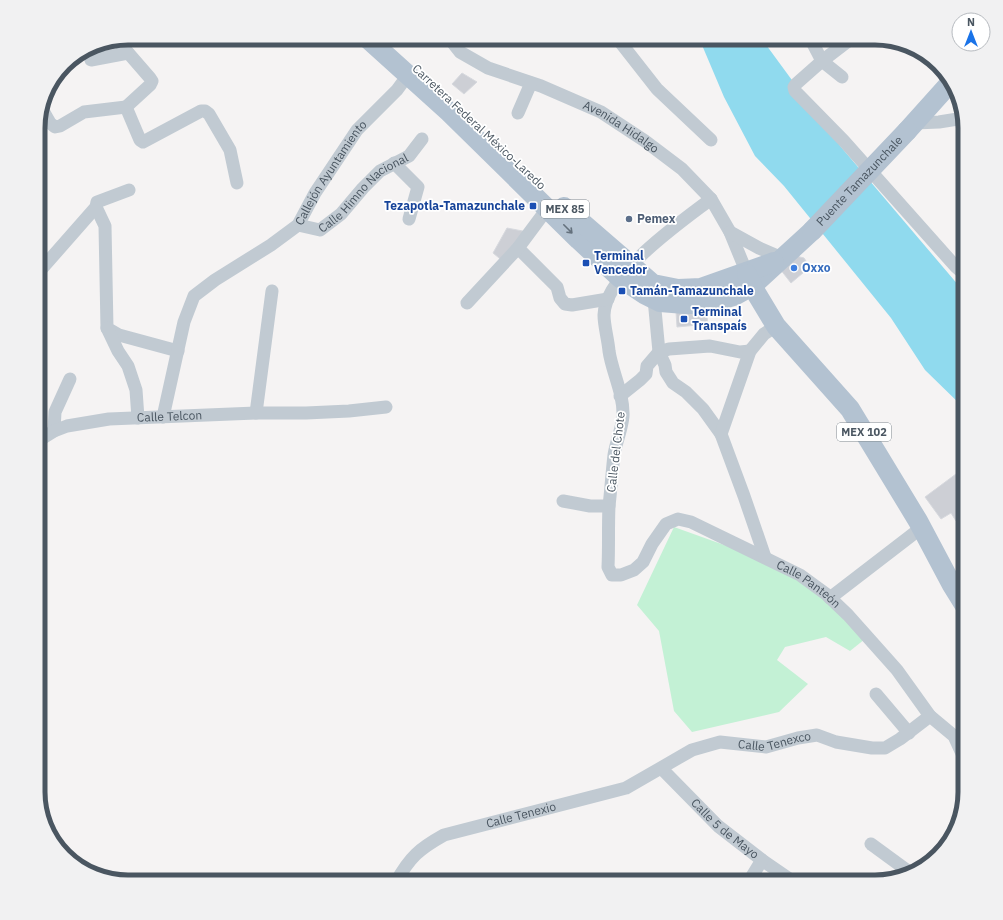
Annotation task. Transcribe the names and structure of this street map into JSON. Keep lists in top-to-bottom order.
{
  "streets": {
    "main road": [
      "Carretera Federal México-Laredo",
      "Puente Tamazunchale",
      "MEX 85",
      "MEX 102"
    ],
    "street": [
      "Avenida Hidalgo",
      "Callejón Ayuntamiento",
      "Calle Himno Nacional",
      "Calle Telcon",
      "Calle del Chote",
      "Calle Panteón",
      "Calle Tenexco",
      "Calle Tenexio",
      "Calle 5 de Mayo"
    ]
  },
  "crossings": [
    ["Carretera Federal México-Laredo", "Avenida Hidalgo"],
    ["Carretera Federal México-Laredo", "Callejón Ayuntamiento"],
    ["Carretera Federal México-Laredo", "Puente Tamazunchale"],
    ["Carretera Federal México-Laredo", "MEX 102"],
    ["Carretera Federal México-Laredo", "Calle del Chote"],
    ["Avenida Hidalgo", "MEX 102"],
    ["Avenida Hidalgo", "Calle del Chote"],
    ["Callejón Ayuntamiento", "Calle Himno Nacional"],
    ["Callejón Ayuntamiento", "Calle Telcon"],
    ["Puente Tamazunchale", "MEX 85"],
    ["Calle del Chote", "Calle Panteón"],
    ["Calle Panteón", "Calle Tenexco"],
    ["Calle Tenexco", "Calle Tenexio"],
    ["Calle Tenexco", "Calle 5 de Mayo"],
    ["Calle Tenexio", "Calle 5 de Mayo"]
  ],
  "places": {
    "transit": [
      "Tezapotla-Tamazunchale",
      "Terminal Vencedor",
      "Tamán-Tamazunchale",
      "Terminal Transpaís"
    ],
    "other": ["Pemex", "Oxxo"]
  },
  "north": "top"
}
